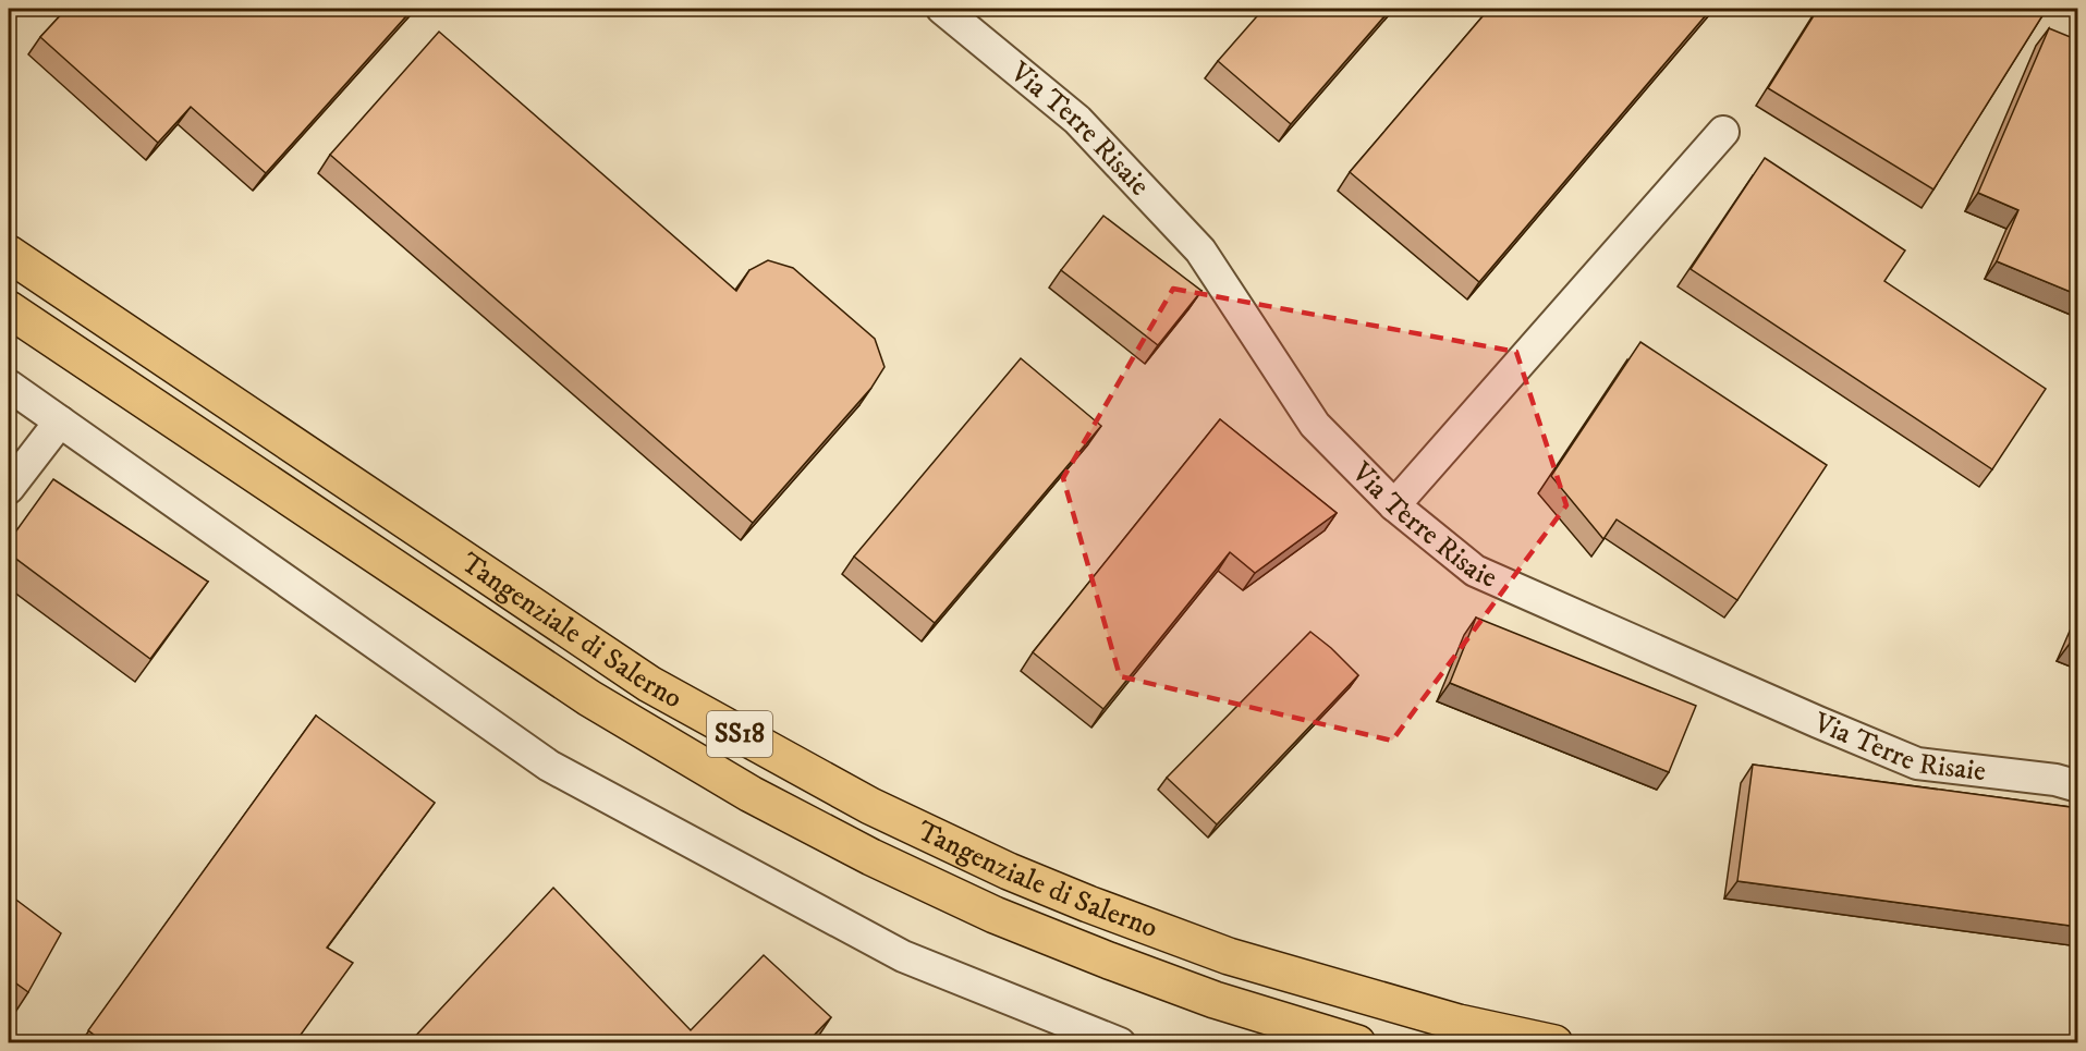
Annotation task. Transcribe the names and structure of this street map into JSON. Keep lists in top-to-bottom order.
{
  "streets": {
    "highway": ["Tangenziale di Salerno", "SS18"],
    "street": ["Via Terre Risaie"]
  }
}
